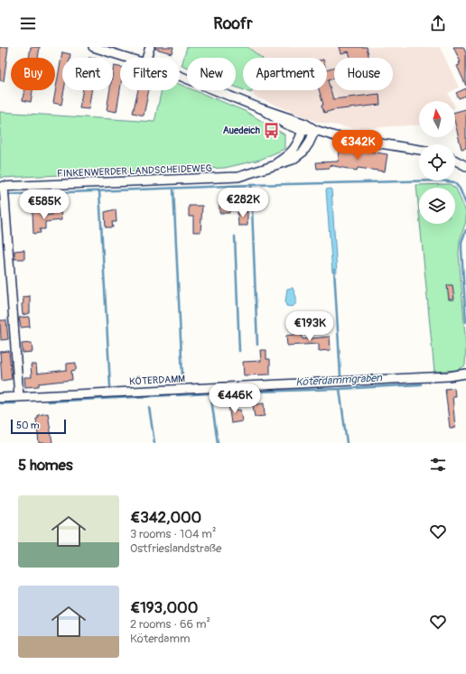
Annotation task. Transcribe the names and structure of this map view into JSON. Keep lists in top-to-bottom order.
{
  "streets": {
    "street": ["FINKENWERDER LANDSCHEIDEWEG", "KÖTERDAMM"]
  },
  "water": ["Köterdammgraben"],
  "places": {
    "bus stop": ["Auedeich"]
  },
  "scale_bar": "50 m",
  "north": "top",
  "page": {
    "header": "Roofr",
    "chip": [
      "Buy",
      "Rent",
      "Filters",
      "New",
      "Apartment",
      "House"
    ],
    "price": [
      "€342K",
      "€282K",
      "€585K",
      "€193K",
      "€446K"
    ],
    "scale": "50 m",
    "heading": "5 homes",
    "list": [
      {
        "name": "€342,000",
        "note": "3 rooms · 104 m² · Ostfrieslandstraße"
      },
      {
        "name": "€193,000",
        "note": "2 rooms · 66 m² · Köterdamm"
      }
    ]
  }
}
